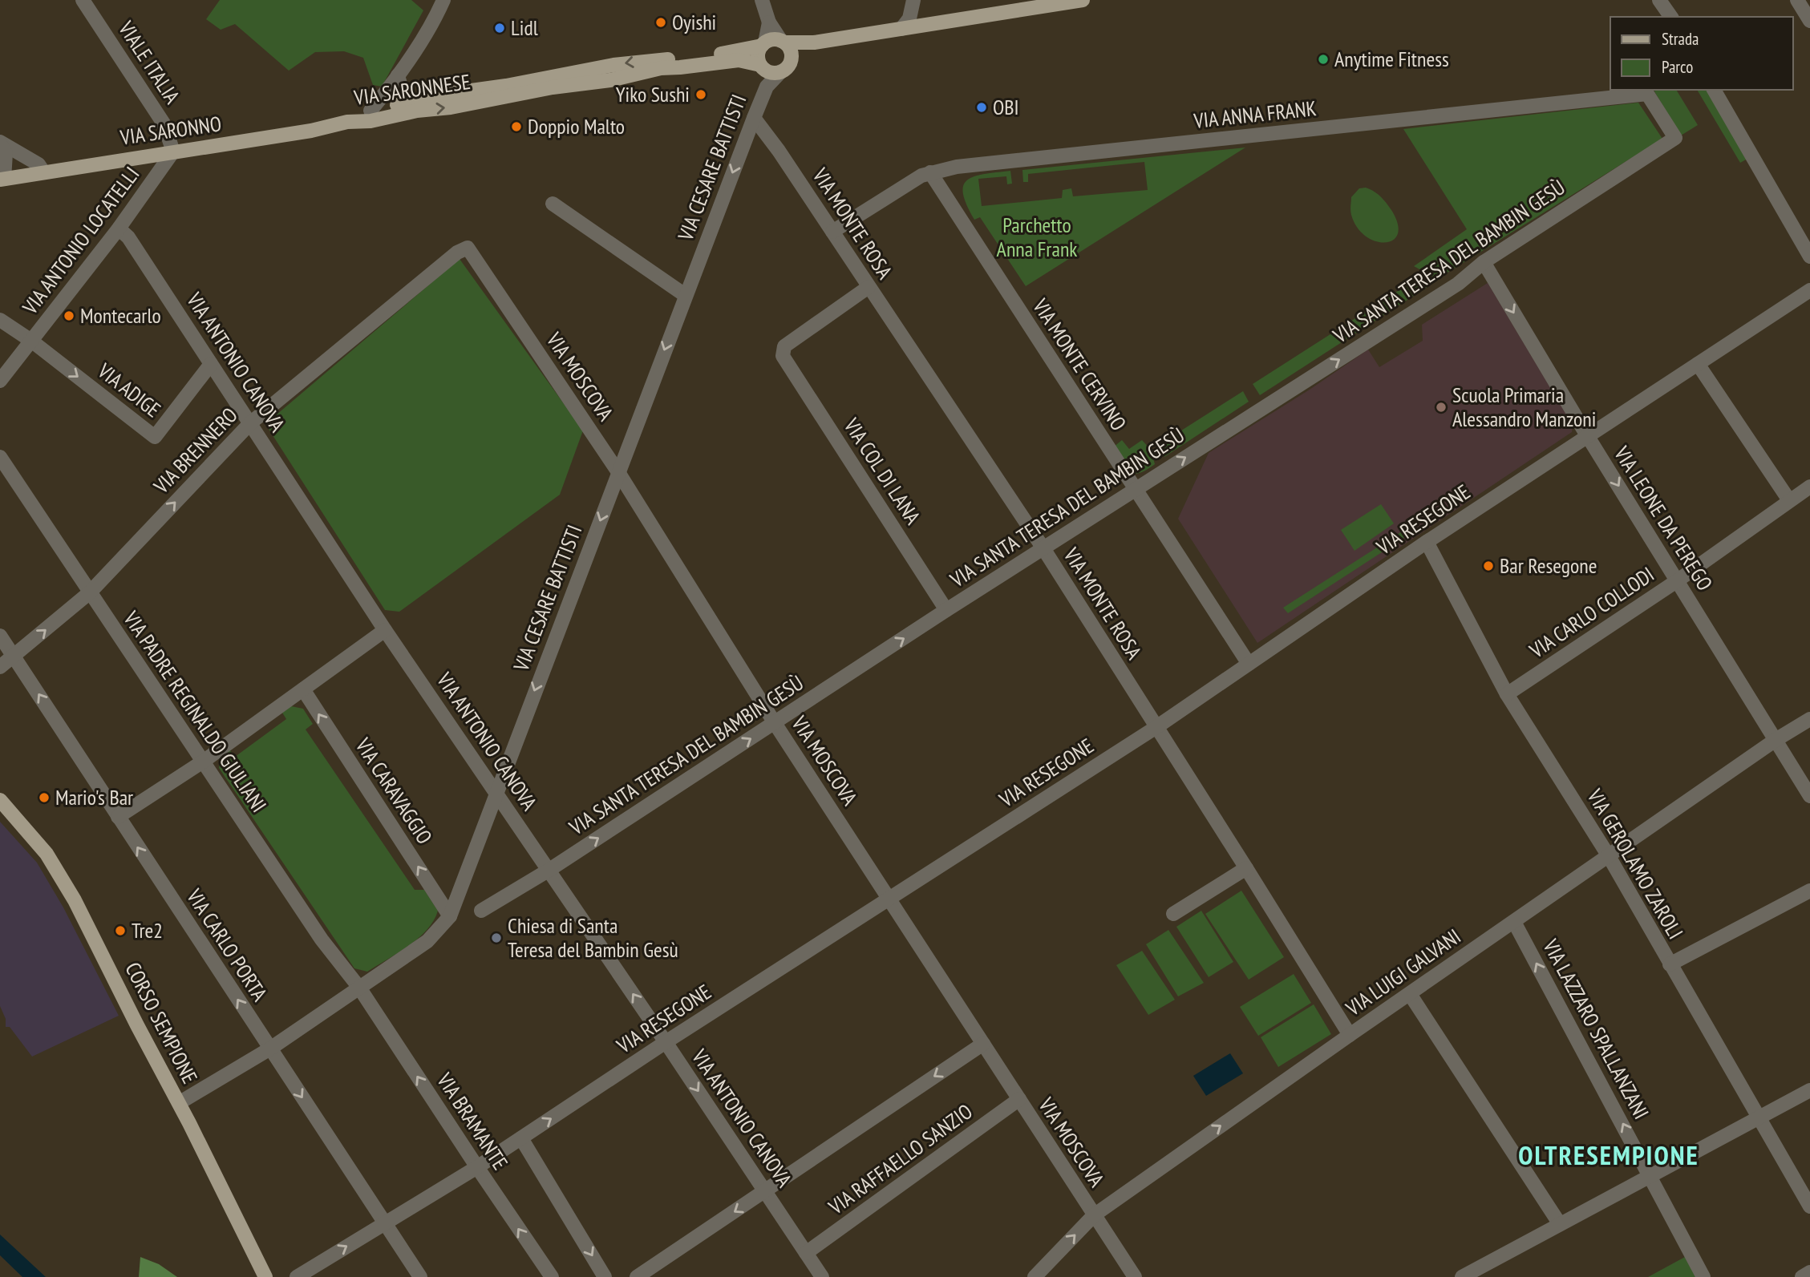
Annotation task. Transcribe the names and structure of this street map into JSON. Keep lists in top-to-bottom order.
{
  "streets": {
    "main road": ["VIA SARONNESE", "VIA SARONNO", "CORSO SEMPIONE"],
    "street": [
      "VIALE ITALIA",
      "VIA ANNA FRANK",
      "VIA CESARE BATTISTI",
      "VIA MONTE ROSA",
      "VIA ANTONIO LOCATELLI",
      "VIA SANTA TERESA DEL BAMBIN GESÙ",
      "VIA ANTONIO CANOVA",
      "VIA MONTE CERVINO",
      "VIA MOSCOVA",
      "VIA ADIGE",
      "VIA BRENNERO",
      "VIA COL DI LANA",
      "VIA LEONE DA PEREGO",
      "VIA RESEGONE",
      "VIA CARLO COLLODI",
      "VIA PADRE REGINALDO GIULIANI",
      "VIA CARAVAGGIO",
      "VIA GEROLAMO ZAROLI",
      "VIA CARLO PORTA",
      "VIA LUIGI GALVANI",
      "VIA LAZZARO SPALLANZANI",
      "VIA BRAMANTE",
      "VIA RAFFAELLO SANZIO"
    ]
  },
  "crossings": [
    ["VIALE ITALIA", "VIA SARONNO"],
    ["VIALE ITALIA", "VIA ANTONIO LOCATELLI"],
    ["VIA SARONNESE", "VIA SARONNO"],
    ["VIA SARONNESE", "VIA CESARE BATTISTI"],
    ["VIA ANNA FRANK", "VIA MONTE ROSA"],
    ["VIA ANNA FRANK", "VIA SANTA TERESA DEL BAMBIN GESÙ"],
    ["VIA ANNA FRANK", "VIA MONTE CERVINO"],
    ["VIA SARONNO", "VIA ANTONIO LOCATELLI"],
    ["VIA CESARE BATTISTI", "VIA MONTE ROSA"],
    ["VIA CESARE BATTISTI", "VIA ANTONIO CANOVA"],
    ["VIA CESARE BATTISTI", "VIA MOSCOVA"],
    ["VIA CESARE BATTISTI", "VIA CARAVAGGIO"],
    ["VIA MONTE ROSA", "VIA SANTA TERESA DEL BAMBIN GESÙ"],
    ["VIA MONTE ROSA", "VIA COL DI LANA"],
    ["VIA MONTE ROSA", "VIA RESEGONE"],
    ["VIA MONTE ROSA", "VIA LUIGI GALVANI"],
    ["VIA ANTONIO LOCATELLI", "VIA ANTONIO CANOVA"],
    ["VIA ANTONIO LOCATELLI", "VIA ADIGE"],
    ["VIA SANTA TERESA DEL BAMBIN GESÙ", "VIA ANTONIO CANOVA"],
    ["VIA SANTA TERESA DEL BAMBIN GESÙ", "VIA MONTE CERVINO"],
    ["VIA SANTA TERESA DEL BAMBIN GESÙ", "VIA MOSCOVA"],
    ["VIA SANTA TERESA DEL BAMBIN GESÙ", "VIA COL DI LANA"],
    ["VIA SANTA TERESA DEL BAMBIN GESÙ", "VIA LEONE DA PEREGO"],
    ["VIA ANTONIO CANOVA", "VIA ADIGE"],
    ["VIA ANTONIO CANOVA", "VIA BRENNERO"],
    ["VIA ANTONIO CANOVA", "VIA RESEGONE"],
    ["VIA ANTONIO CANOVA", "VIA RAFFAELLO SANZIO"],
    ["VIA MONTE CERVINO", "VIA RESEGONE"],
    ["VIA MOSCOVA", "VIA BRENNERO"],
    ["VIA MOSCOVA", "VIA RESEGONE"],
    ["VIA MOSCOVA", "VIA LUIGI GALVANI"],
    ["VIA MOSCOVA", "VIA RAFFAELLO SANZIO"],
    ["VIA BRENNERO", "VIA PADRE REGINALDO GIULIANI"],
    ["VIA BRENNERO", "VIA CARLO PORTA"],
    ["VIA LEONE DA PEREGO", "VIA RESEGONE"],
    ["VIA LEONE DA PEREGO", "VIA CARLO COLLODI"],
    ["VIA LEONE DA PEREGO", "VIA LUIGI GALVANI"],
    ["VIA RESEGONE", "VIA GEROLAMO ZAROLI"],
    ["VIA RESEGONE", "VIA CARLO PORTA"],
    ["VIA RESEGONE", "VIA BRAMANTE"],
    ["VIA CARLO COLLODI", "VIA GEROLAMO ZAROLI"],
    ["VIA PADRE REGINALDO GIULIANI", "VIA BRAMANTE"],
    ["VIA GEROLAMO ZAROLI", "VIA LUIGI GALVANI"],
    ["VIA LUIGI GALVANI", "VIA LAZZARO SPALLANZANI"]
  ],
  "one_way": [
    "VIA CESARE BATTISTI",
    "VIA SANTA TERESA DEL BAMBIN GESÙ",
    "VIA BRENNERO",
    "VIA LEONE DA PEREGO",
    "VIA CARAVAGGIO",
    "VIA LUIGI GALVANI"
  ],
  "districts": ["OLTRESEMPIONE"],
  "parks": ["Parchetto Anna Frank"],
  "places": [
    "Oyishi",
    "Lidl",
    "Anytime Fitness",
    "Yiko Sushi",
    "OBI",
    "Doppio Malto",
    "Montecarlo",
    "Scuola Primaria Alessandro Manzoni",
    "Bar Resegone",
    "Mario's Bar",
    "Tre2",
    "Chiesa di Santa Teresa del Bambin Gesù"
  ],
  "legend": ["Strada", "Parco"]
}
